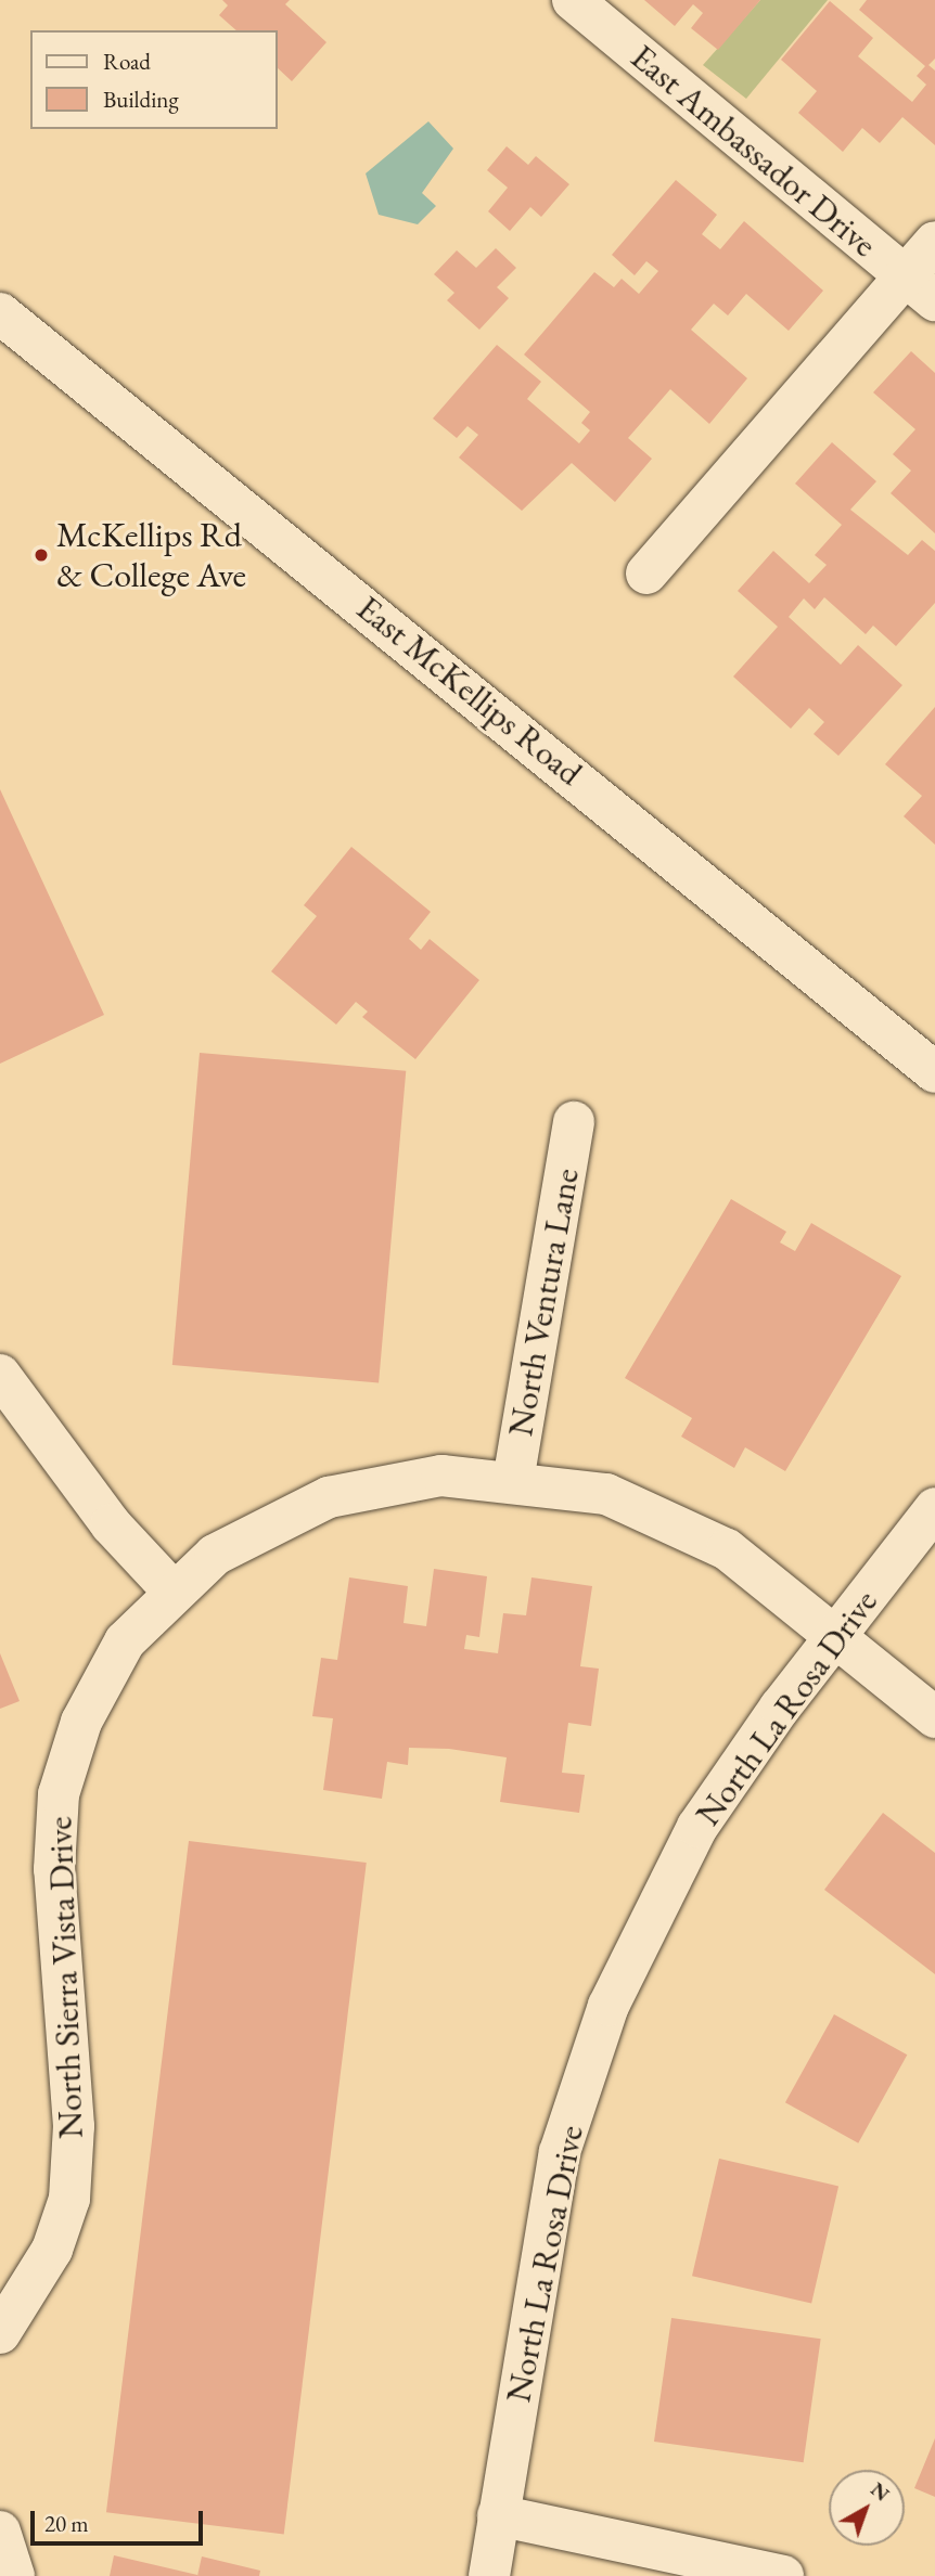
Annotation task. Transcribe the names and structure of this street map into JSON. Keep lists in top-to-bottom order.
{
  "streets": {
    "street": [
      "East Ambassador Drive",
      "East McKellips Road",
      "North Ventura Lane",
      "North La Rosa Drive",
      "North Sierra Vista Drive"
    ]
  },
  "crossings": [
    ["North Ventura Lane", "North Sierra Vista Drive"],
    ["North La Rosa Drive", "North Sierra Vista Drive"]
  ],
  "places": ["McKellips Rd & College Ave"],
  "legend": ["Road", "Building"],
  "scale_bar": "20 m",
  "north": "top right"
}
